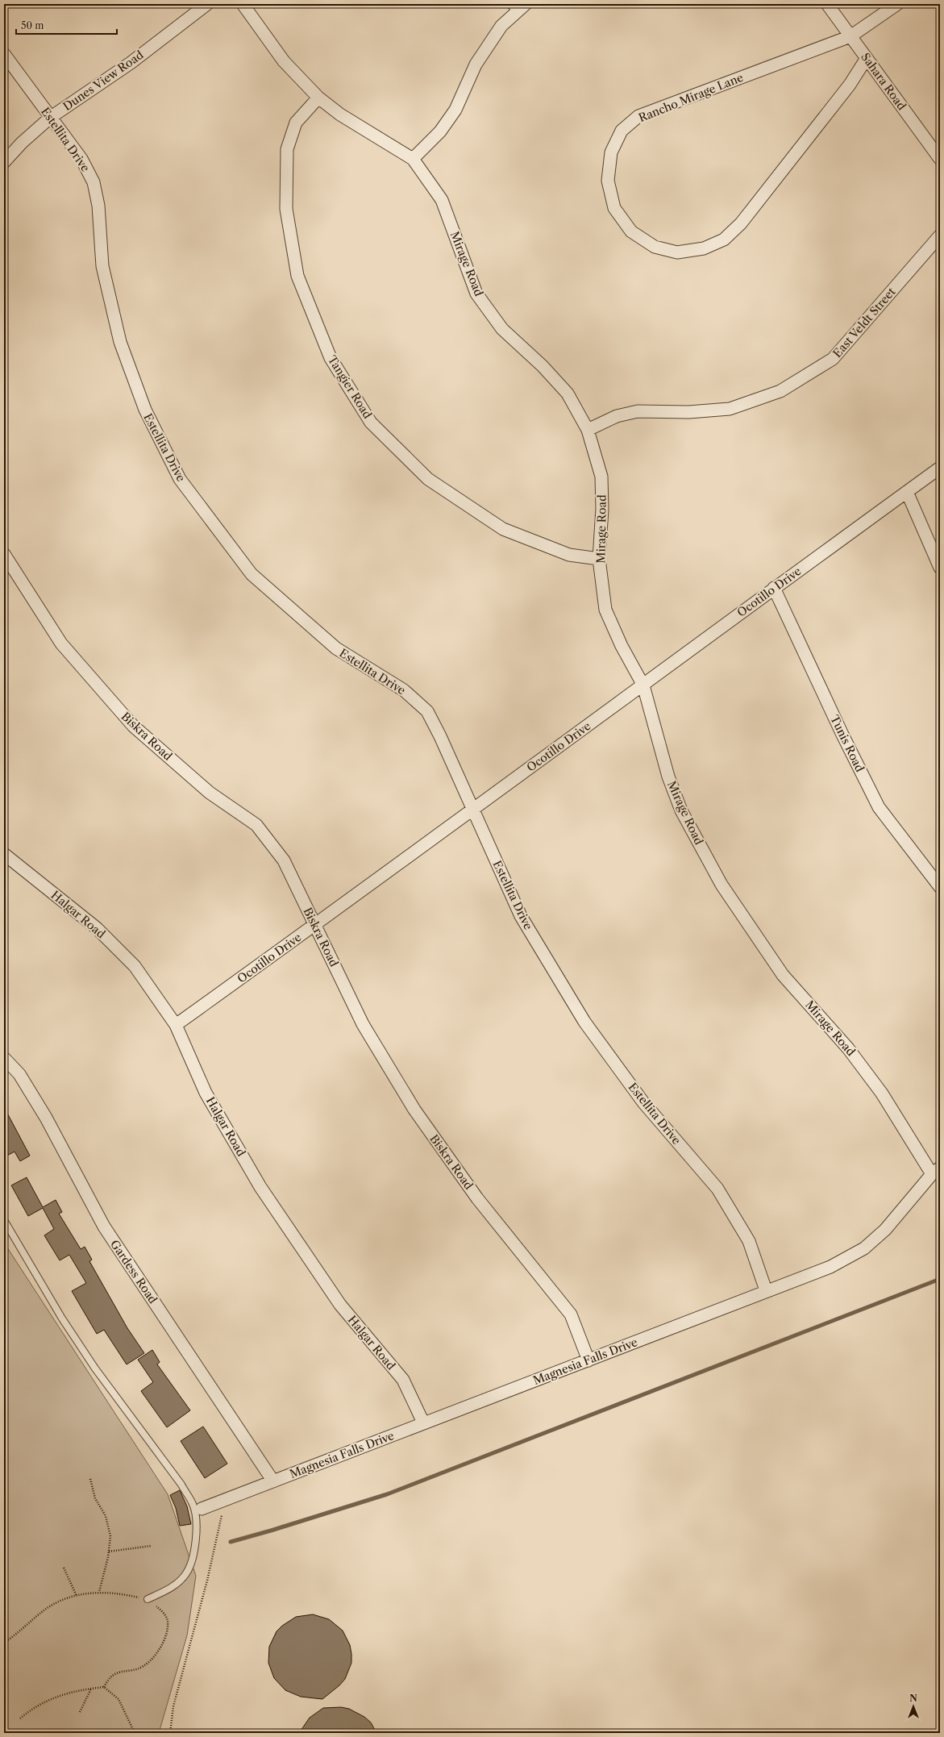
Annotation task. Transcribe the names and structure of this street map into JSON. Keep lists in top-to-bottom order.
{
  "streets": {
    "street": [
      "Dunes View Road",
      "Sahara Road",
      "Rancho Mirage Lane",
      "Estellita Drive",
      "Mirage Road",
      "East Veldt Street",
      "Tangier Road",
      "Ocotillo Drive",
      "Biskra Road",
      "Tunis Road",
      "Halgar Road",
      "Gardess Road",
      "Magnesia Falls Drive"
    ]
  },
  "crossings": [
    ["Dunes View Road", "Estellita Drive"],
    ["Sahara Road", "Rancho Mirage Lane"],
    ["Estellita Drive", "Ocotillo Drive"],
    ["Estellita Drive", "Magnesia Falls Drive"],
    ["Mirage Road", "East Veldt Street"],
    ["Mirage Road", "Tangier Road"],
    ["Mirage Road", "Ocotillo Drive"],
    ["Mirage Road", "Magnesia Falls Drive"],
    ["Ocotillo Drive", "Biskra Road"],
    ["Ocotillo Drive", "Tunis Road"],
    ["Ocotillo Drive", "Halgar Road"],
    ["Biskra Road", "Magnesia Falls Drive"],
    ["Halgar Road", "Magnesia Falls Drive"],
    ["Gardess Road", "Magnesia Falls Drive"]
  ],
  "scale_bar": "50 m",
  "north": "top"
}
